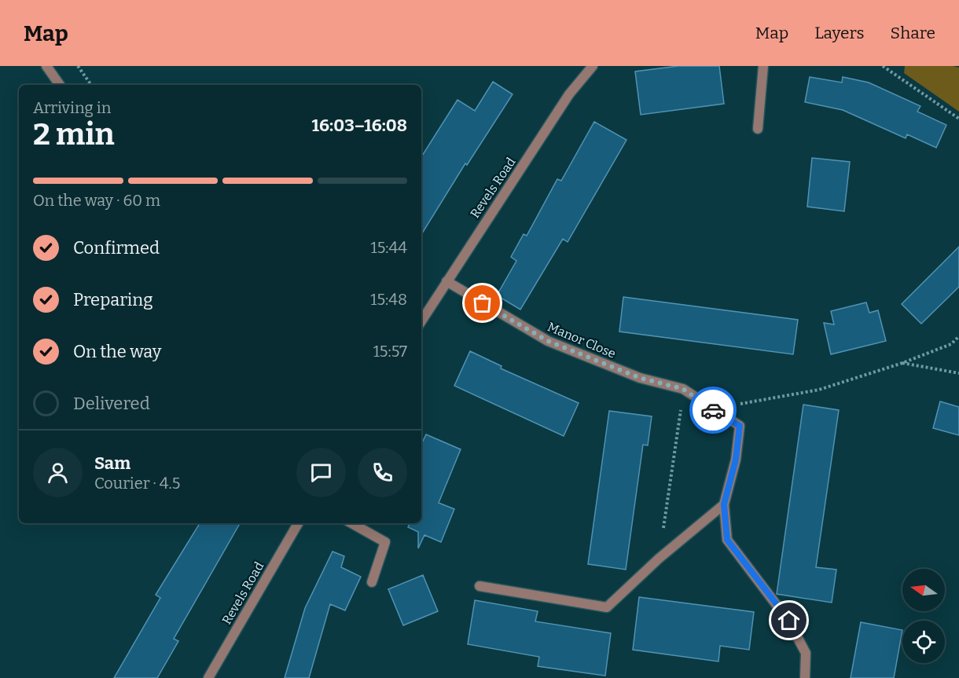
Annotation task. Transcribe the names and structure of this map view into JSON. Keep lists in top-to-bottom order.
{
  "streets": {
    "street": ["Revels Road", "Manor Close"]
  },
  "crossings": [
    ["Revels Road", "Manor Close"]
  ],
  "north": "left",
  "page": {
    "header": "Map",
    "nav": ["Map", "Layers", "Share"],
    "heading": ["2 min", "Arriving in", "16:03–16:08"],
    "panel": ["Sam", "Courier · 4.5"],
    "bar": "On the way · 60 m",
    "list": [
      ["Confirmed", "15:44"],
      ["Preparing", "15:48"],
      ["On the way", "15:57"],
      "Delivered"
    ]
  }
}
